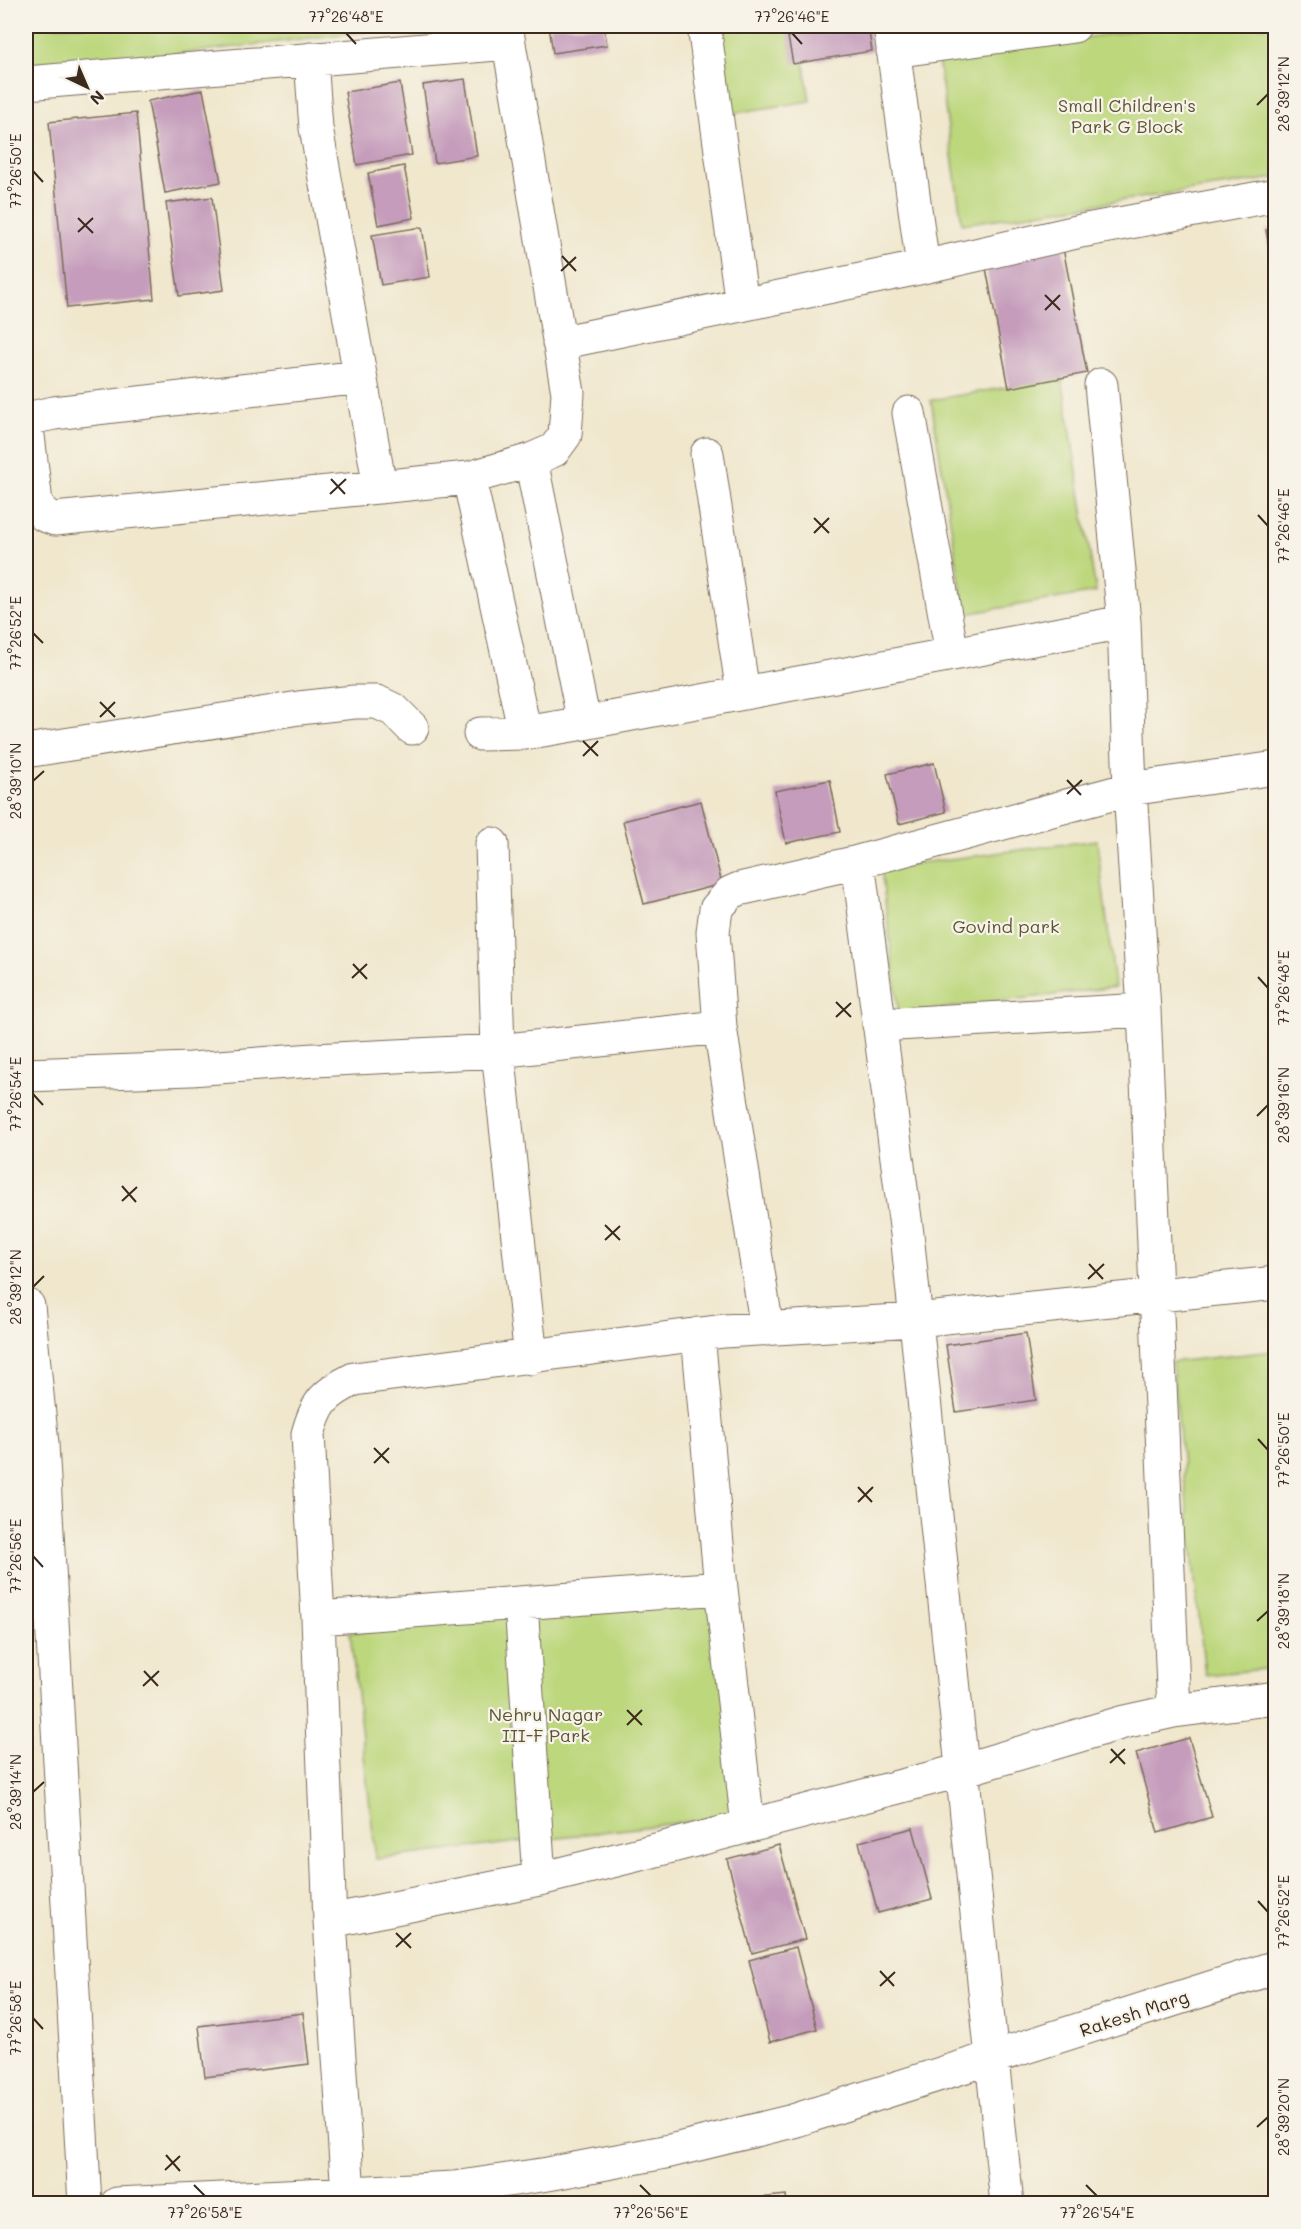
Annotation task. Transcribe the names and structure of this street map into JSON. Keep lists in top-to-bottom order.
{
  "streets": {
    "street": ["Rakesh Marg"]
  },
  "parks": ["Small Children's Park G Block", "Govind park", "Nehru Nagar III-F Park"],
  "north": "bottom right",
  "coordinates": [
    "77°26'48\"E",
    "77°26'46\"E",
    "28°39'12\"N",
    "77°26'50\"E",
    "77°26'52\"E",
    "28°39'10\"N",
    "77°26'54\"E",
    "28°39'16\"N",
    "77°26'56\"E",
    "28°39'18\"N",
    "28°39'14\"N",
    "77°26'58\"E",
    "28°39'20\"N"
  ]
}
